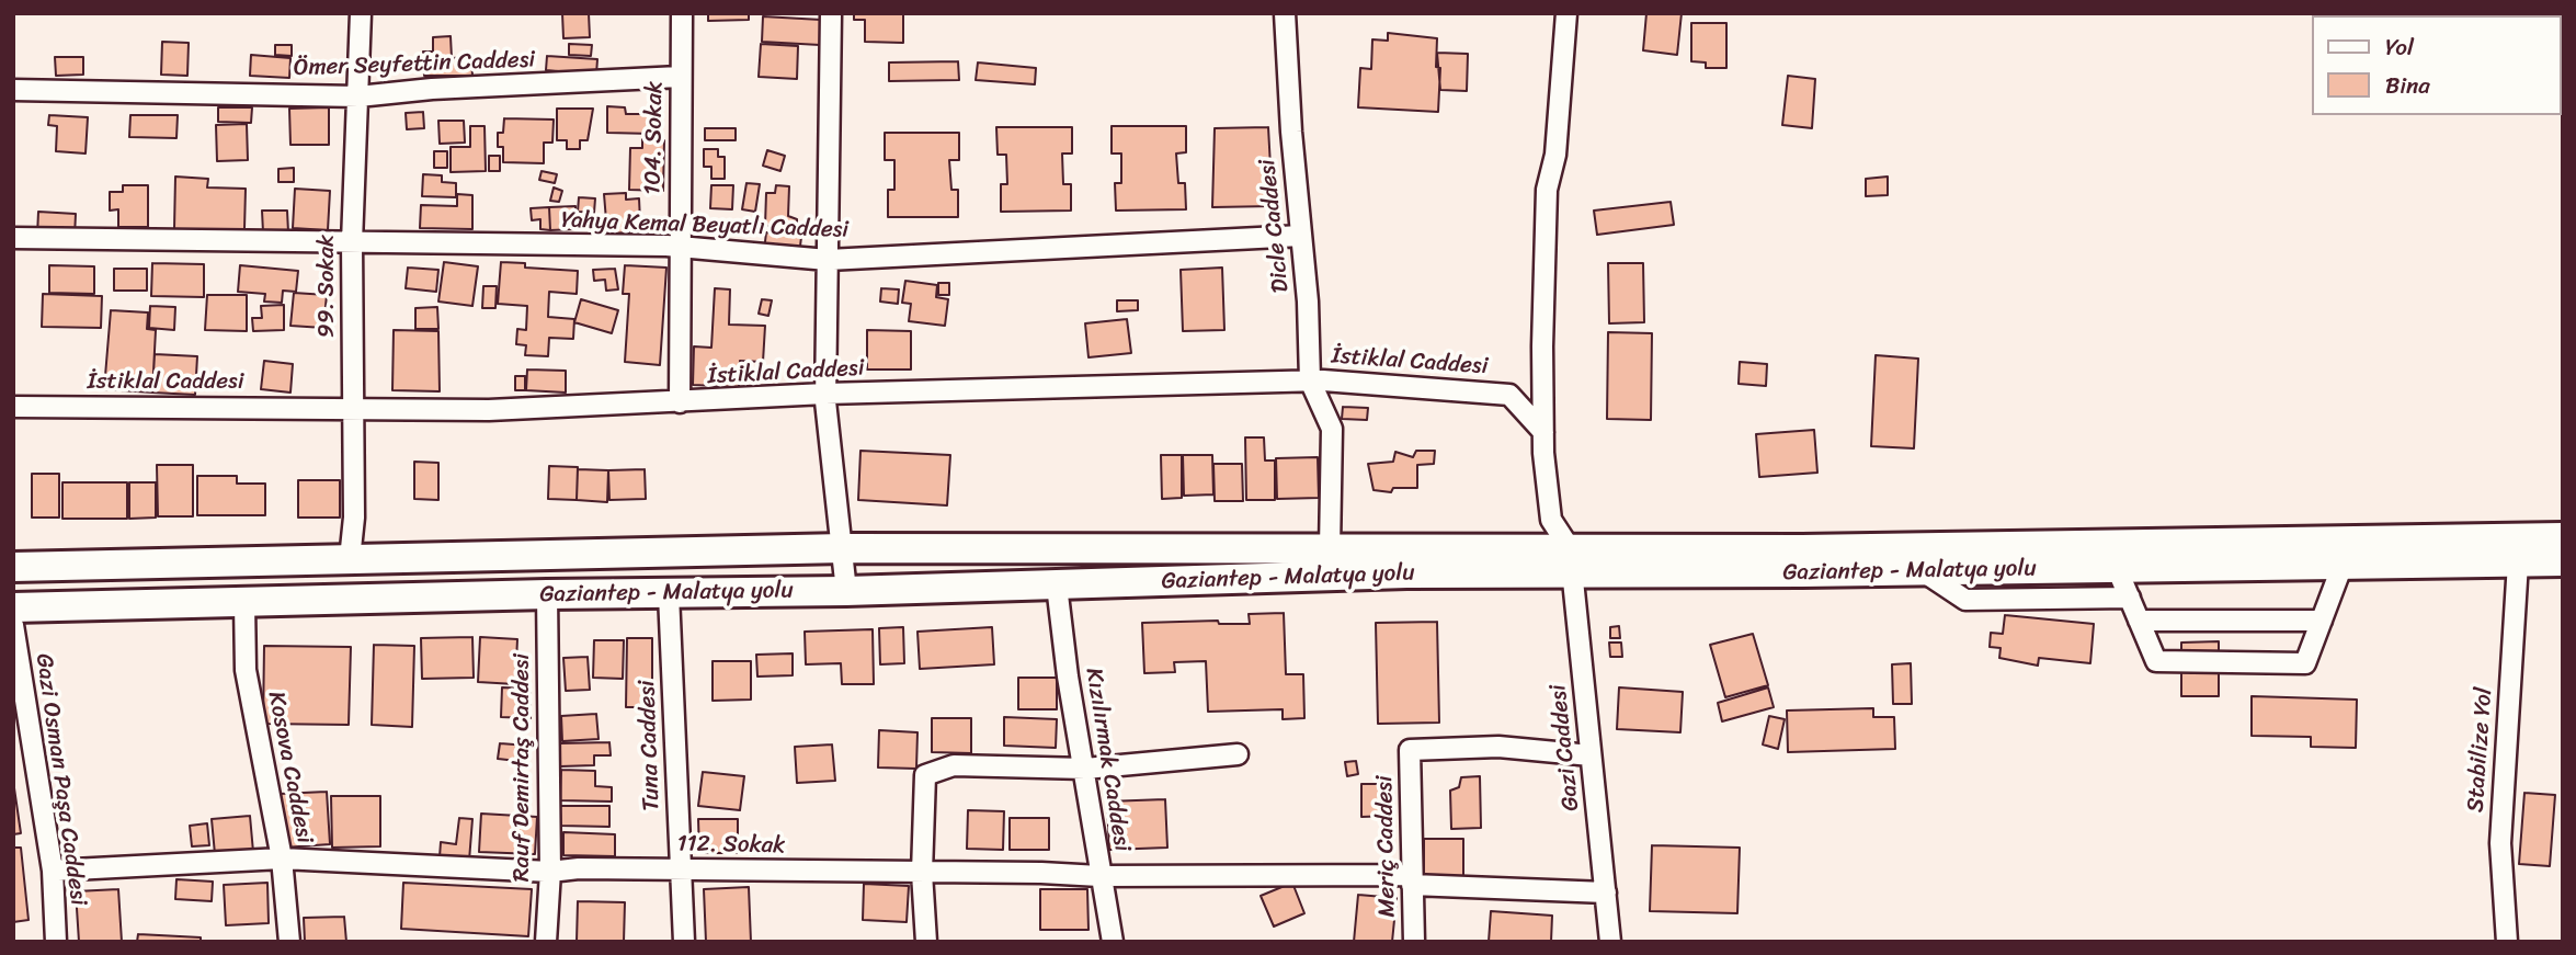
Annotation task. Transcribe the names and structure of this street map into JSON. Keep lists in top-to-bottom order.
{
  "streets": {
    "highway": ["Gaziantep - Malatya yolu"],
    "street": [
      "Ömer Seyfettin Caddesi",
      "104. Sokak",
      "Yahya Kemal Beyatlı Caddesi",
      "Dicle Caddesi",
      "99. Sokak",
      "İstiklal Caddesi",
      "Tuna Caddesi",
      "Gazi Caddesi",
      "Stabilize Yol",
      "Kızılırmak Caddesi",
      "Kosova Caddesi",
      "Rauf Demirtaş Caddesi",
      "Gazi Osman Paşa Caddesi",
      "112. Sokak",
      "Meriç Caddesi"
    ]
  },
  "crossings": [
    ["Ömer Seyfettin Caddesi", "104. Sokak"],
    ["Ömer Seyfettin Caddesi", "99. Sokak"],
    ["104. Sokak", "Yahya Kemal Beyatlı Caddesi"],
    ["104. Sokak", "İstiklal Caddesi"],
    ["Yahya Kemal Beyatlı Caddesi", "Dicle Caddesi"],
    ["Yahya Kemal Beyatlı Caddesi", "99. Sokak"],
    ["Dicle Caddesi", "İstiklal Caddesi"],
    ["Dicle Caddesi", "Gaziantep - Malatya yolu"],
    ["99. Sokak", "İstiklal Caddesi"],
    ["99. Sokak", "Gaziantep - Malatya yolu"],
    ["Gaziantep - Malatya yolu", "Tuna Caddesi"],
    ["Gaziantep - Malatya yolu", "Gazi Caddesi"],
    ["Gaziantep - Malatya yolu", "Stabilize Yol"],
    ["Gaziantep - Malatya yolu", "Kızılırmak Caddesi"],
    ["Gaziantep - Malatya yolu", "Kosova Caddesi"],
    ["Gaziantep - Malatya yolu", "Rauf Demirtaş Caddesi"],
    ["Tuna Caddesi", "112. Sokak"],
    ["Gazi Caddesi", "112. Sokak"],
    ["Gazi Caddesi", "Meriç Caddesi"],
    ["Kızılırmak Caddesi", "112. Sokak"],
    ["Kosova Caddesi", "112. Sokak"],
    ["Rauf Demirtaş Caddesi", "112. Sokak"],
    ["Gazi Osman Paşa Caddesi", "112. Sokak"],
    ["112. Sokak", "Meriç Caddesi"]
  ],
  "legend": ["Yol", "Bina"]
}
